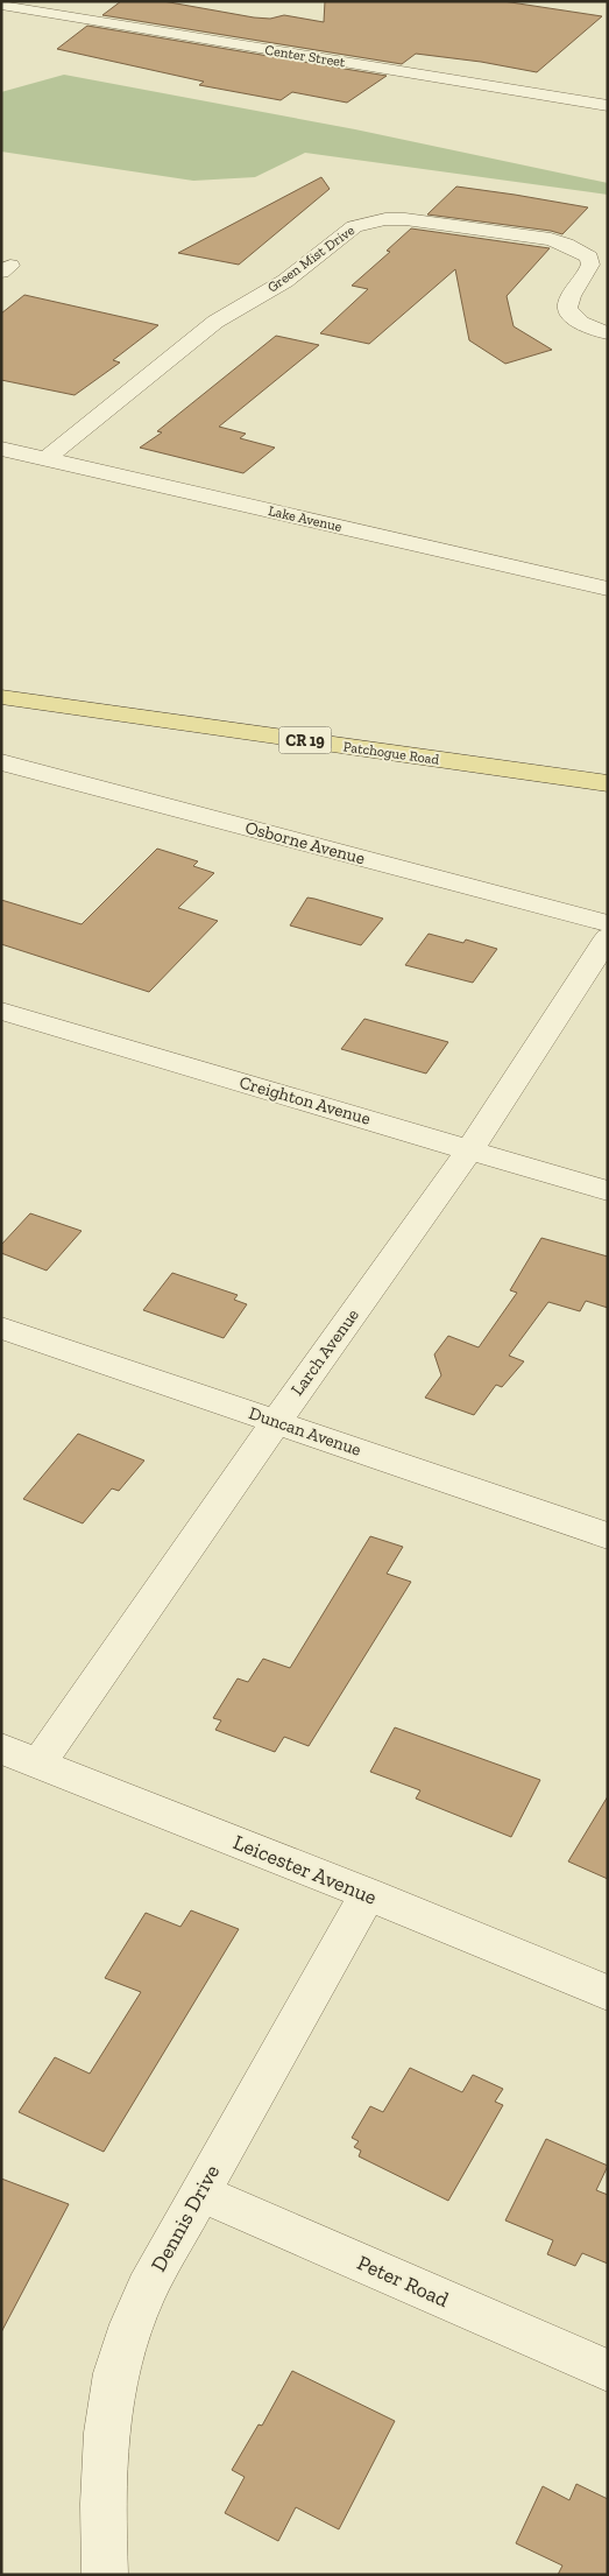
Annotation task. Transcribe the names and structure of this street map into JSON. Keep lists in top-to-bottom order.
{
  "streets": {
    "main road": ["CR 19", "Patchogue Road"],
    "street": [
      "Center Street",
      "Green Mist Drive",
      "Lake Avenue",
      "Osborne Avenue",
      "Creighton Avenue",
      "Larch Avenue",
      "Duncan Avenue",
      "Leicester Avenue",
      "Dennis Drive",
      "Peter Road"
    ]
  },
  "crossings": [
    ["Green Mist Drive", "Lake Avenue"],
    ["Creighton Avenue", "Larch Avenue"],
    ["Larch Avenue", "Duncan Avenue"],
    ["Larch Avenue", "Leicester Avenue"],
    ["Leicester Avenue", "Dennis Drive"],
    ["Dennis Drive", "Peter Road"]
  ]
}
